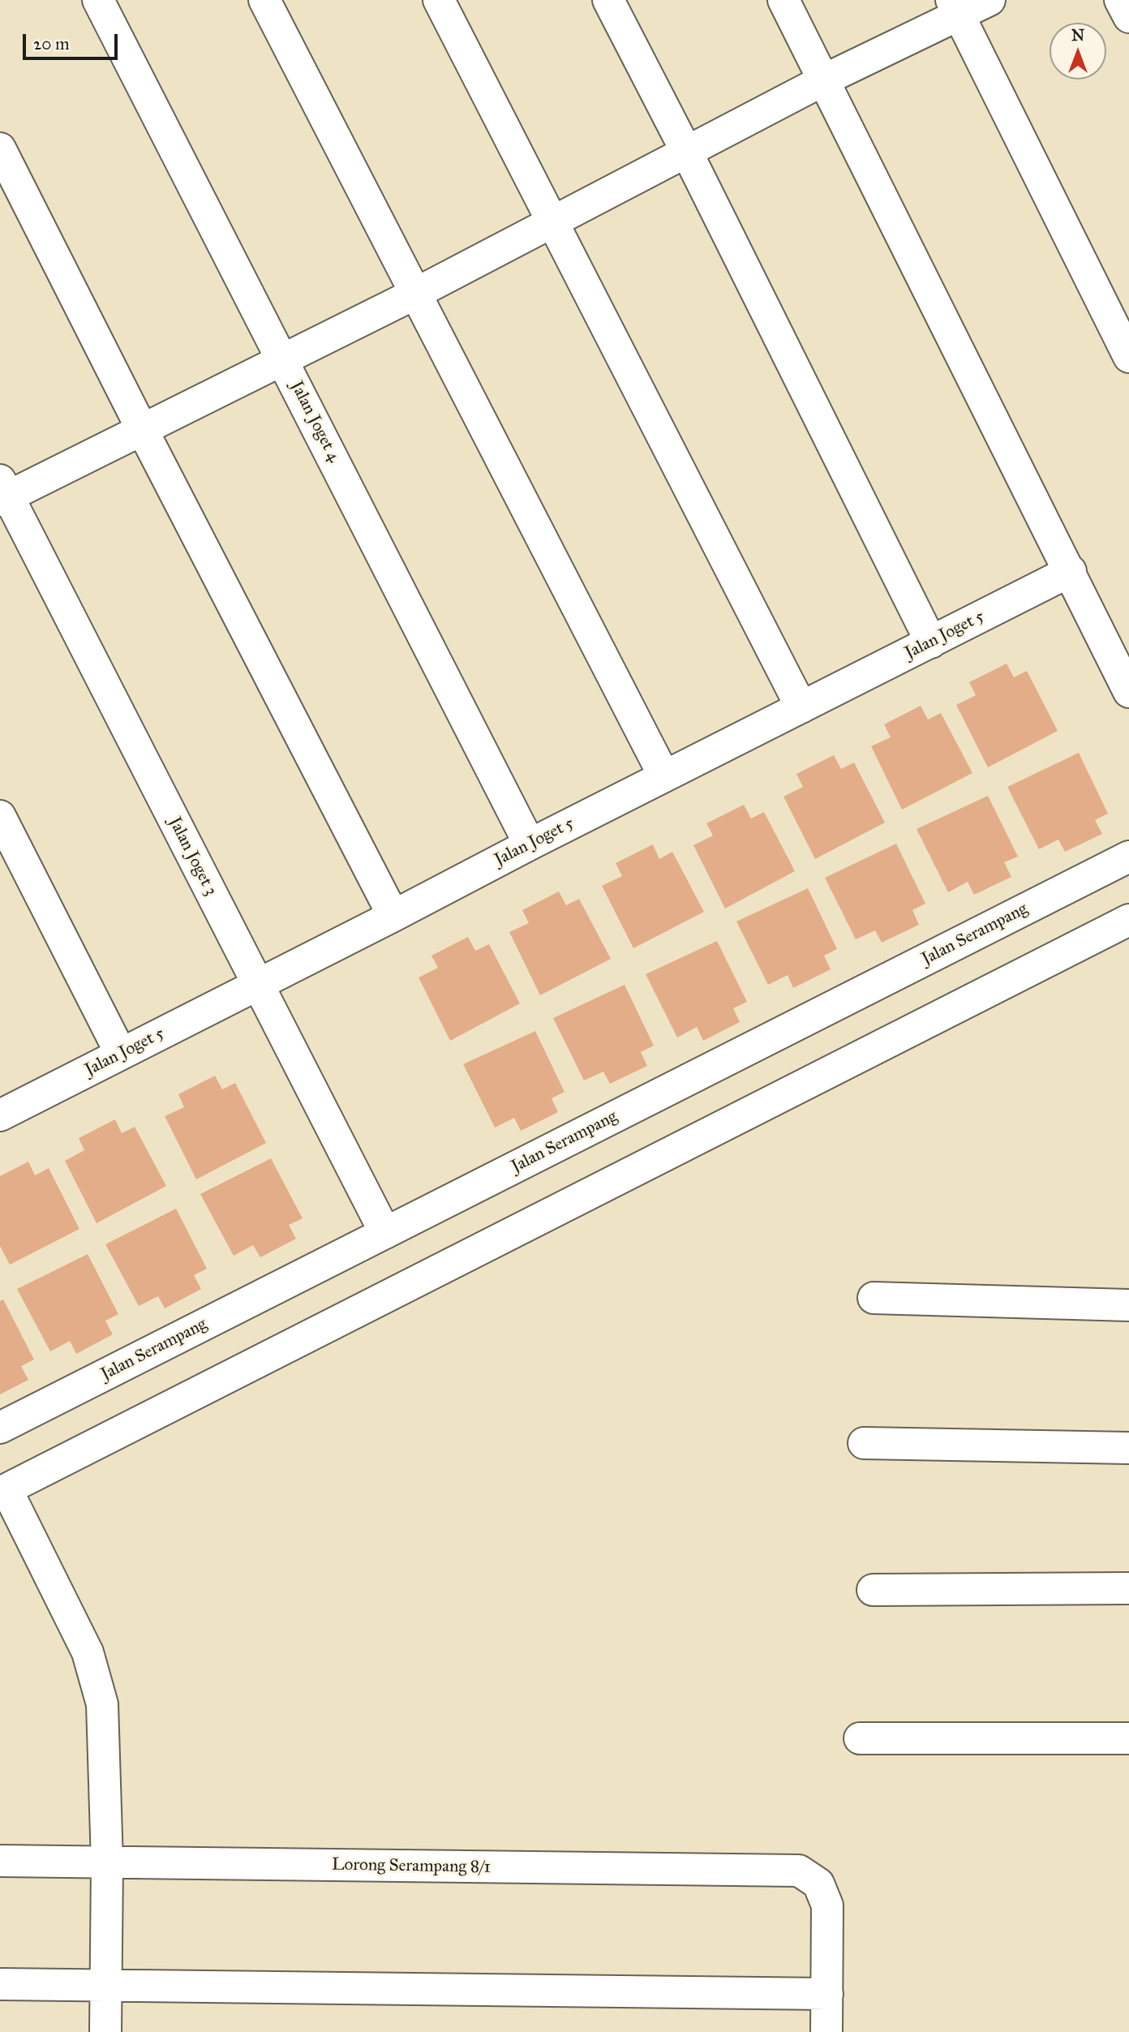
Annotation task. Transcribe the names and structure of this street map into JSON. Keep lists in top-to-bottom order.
{
  "streets": {
    "street": [
      "Jalan Joget 4",
      "Jalan Joget 5",
      "Jalan Joget 3",
      "Jalan Serampang",
      "Lorong Serampang 8/1"
    ]
  },
  "crossings": [
    ["Jalan Joget 4", "Jalan Joget 5"],
    ["Jalan Joget 5", "Jalan Joget 3"],
    ["Jalan Joget 3", "Jalan Serampang"]
  ],
  "scale_bar": "20 m",
  "north": "top"
}
